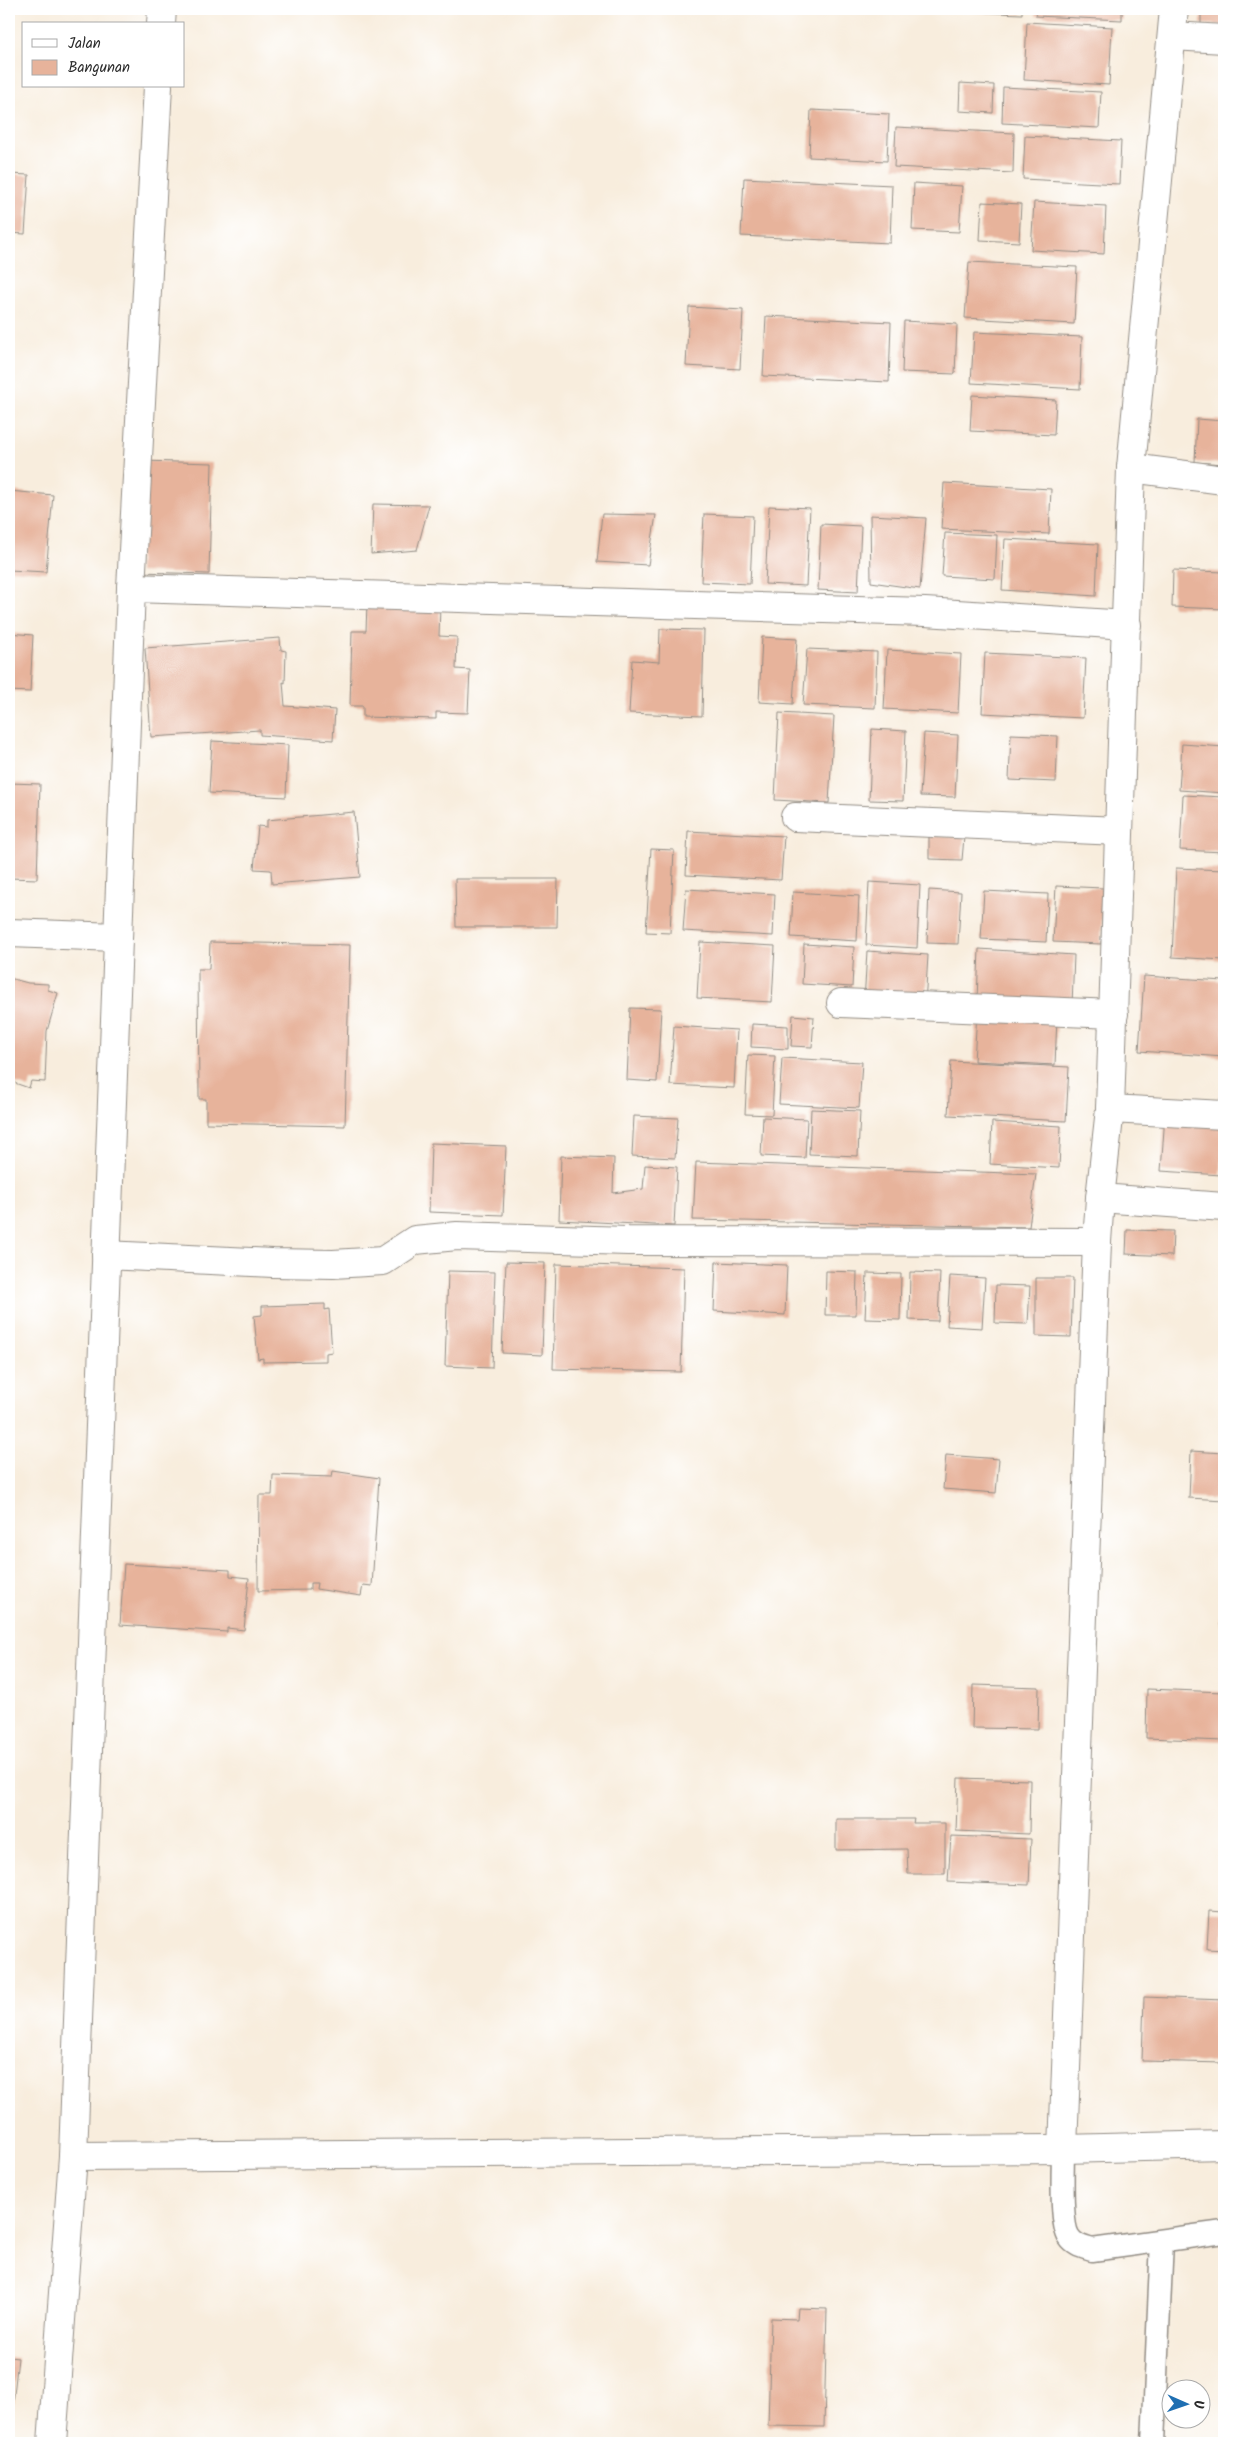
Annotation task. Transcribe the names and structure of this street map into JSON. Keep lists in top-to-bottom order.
{
  "legend": ["Jalan", "Bangunan"],
  "north": "right"
}
